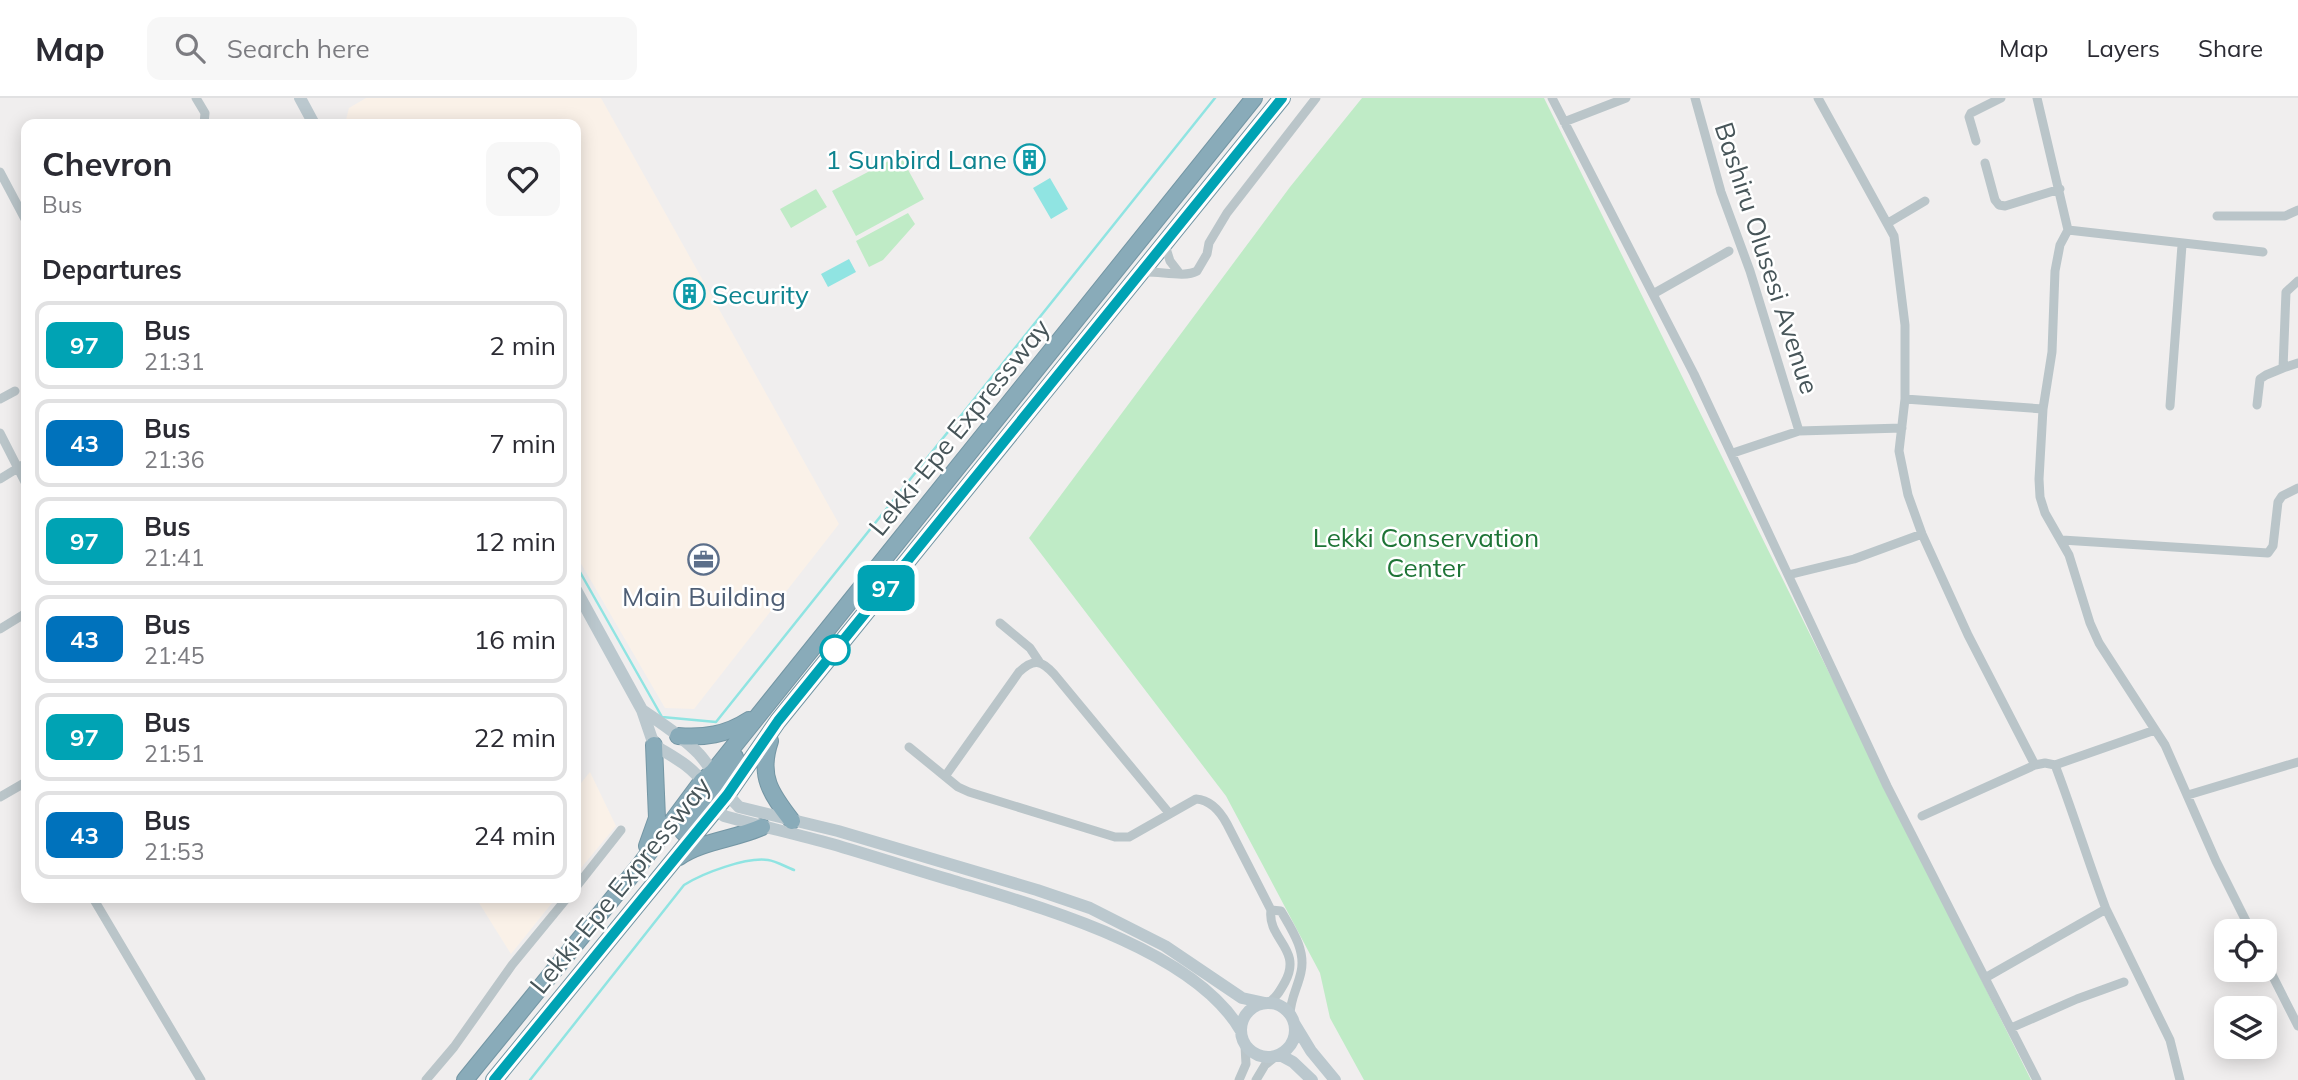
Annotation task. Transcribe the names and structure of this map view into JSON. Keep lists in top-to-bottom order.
{
  "streets": {
    "highway": ["Lekki-Epe Expressway"],
    "street": ["Bashiru Olusesi Avenue"]
  },
  "parks": ["Lekki Conservation Center"],
  "places": {
    "building": ["1 Sunbird Lane", "Security"],
    "office": ["Main Building"]
  },
  "lines": ["bus line 97"],
  "page": {
    "header": "Map",
    "search": "Search here",
    "nav": ["Map", "Layers", "Share"],
    "on_map": "97",
    "heading": [
      ["Chevron", "Bus"],
      "Departures"
    ],
    "list": [
      {
        "mark": "97",
        "name": "Bus",
        "note": "21:31",
        "value": "2 min"
      },
      {
        "mark": "43",
        "name": "Bus",
        "note": "21:36",
        "value": "7 min"
      },
      {
        "mark": "97",
        "name": "Bus",
        "note": "21:41",
        "value": "12 min"
      },
      {
        "mark": "43",
        "name": "Bus",
        "note": "21:45",
        "value": "16 min"
      },
      {
        "mark": "97",
        "name": "Bus",
        "note": "21:51",
        "value": "22 min"
      },
      {
        "mark": "43",
        "name": "Bus",
        "note": "21:53",
        "value": "24 min"
      }
    ]
  }
}
